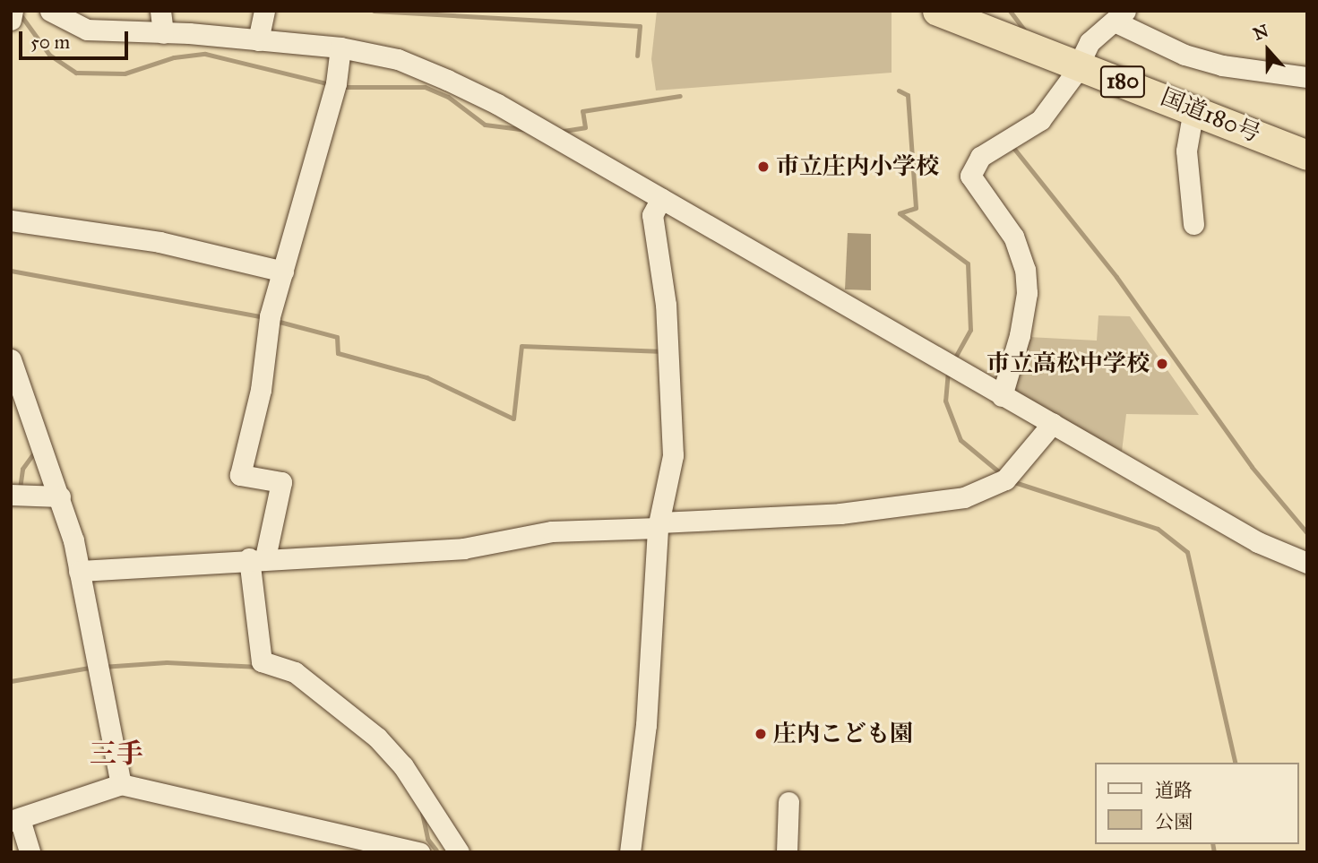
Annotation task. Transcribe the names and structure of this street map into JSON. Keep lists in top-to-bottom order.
{
  "streets": {
    "highway": ["180", "国道180号"]
  },
  "districts": ["三手"],
  "places": ["市立庄内小学校", "市立高松中学校", "庄内こども園"],
  "legend": ["道路", "公園"],
  "scale_bar": "50 m",
  "north": "top"
}
